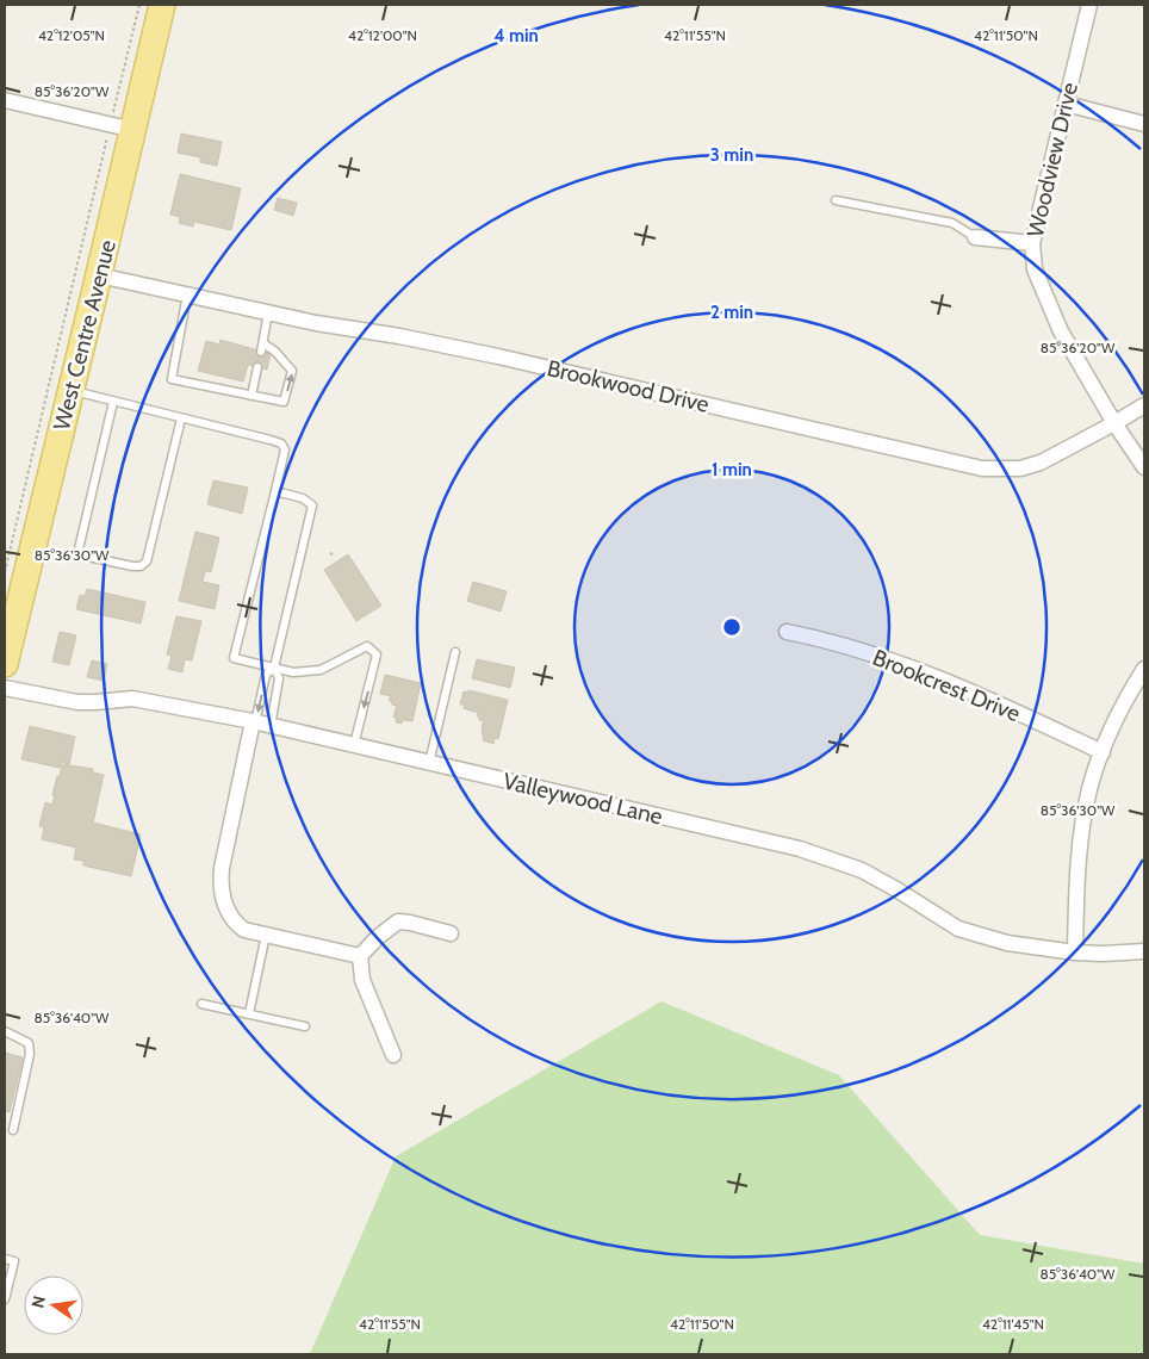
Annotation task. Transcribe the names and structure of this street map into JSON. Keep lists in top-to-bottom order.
{
  "streets": {
    "main road": ["West Centre Avenue"],
    "street": [
      "Woodview Drive",
      "Brookwood Drive",
      "Brookcrest Drive",
      "Valleywood Lane"
    ]
  },
  "crossings": [
    ["Woodview Drive", "Brookwood Drive"],
    ["West Centre Avenue", "Brookwood Drive"]
  ],
  "north": "left",
  "coordinates": [
    "42°12'05\"N",
    "42°12'00\"N",
    "42°11'55\"N",
    "42°11'50\"N",
    "85°36'20\"W",
    "85°36'30\"W",
    "85°36'40\"W",
    "42°11'45\"N"
  ],
  "rings": [
    "4 min",
    "3 min",
    "2 min",
    "1 min"
  ]
}
